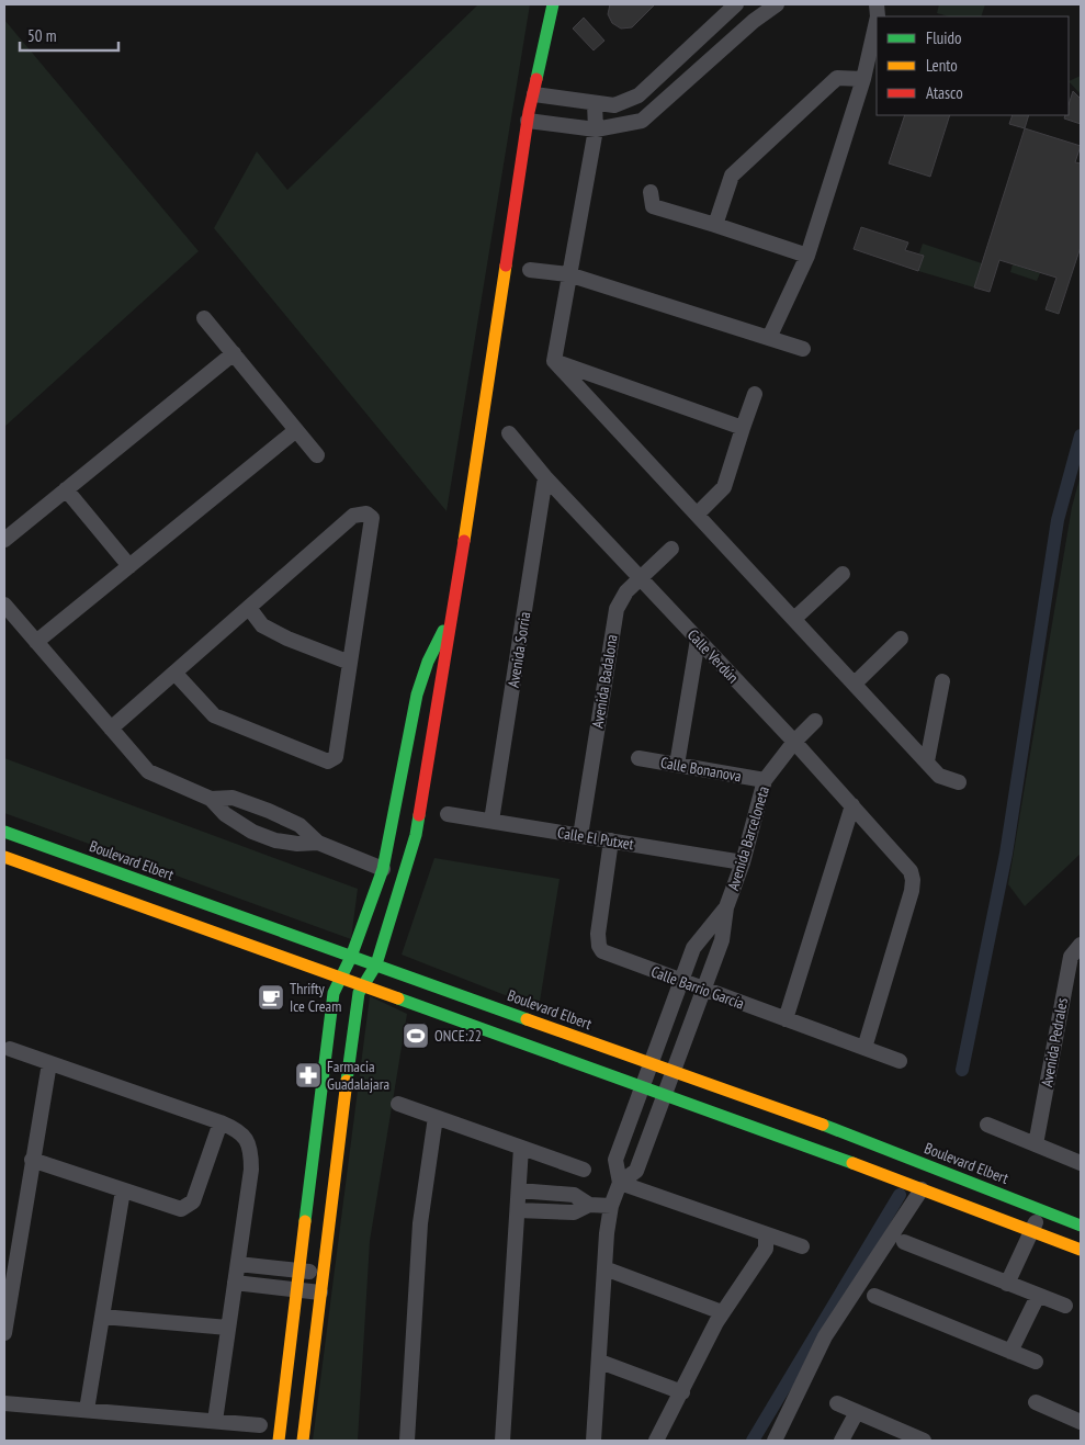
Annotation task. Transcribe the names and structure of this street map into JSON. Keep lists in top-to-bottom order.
{
  "streets": {
    "street": [
      "Avenida Sorria",
      "Calle Verdún",
      "Avenida Badalona",
      "Calle Bonanova",
      "Calle El Putxet",
      "Avenida Barceloneta",
      "Boulevard Elbert",
      "Calle Barrio García",
      "Avenida Pedrales"
    ]
  },
  "crossings": [
    ["Avenida Sorria", "Calle Verdún"],
    ["Avenida Sorria", "Calle El Putxet"],
    ["Calle Verdún", "Avenida Badalona"],
    ["Calle Verdún", "Avenida Barceloneta"],
    ["Calle Verdún", "Calle Barrio García"],
    ["Avenida Badalona", "Calle El Putxet"],
    ["Calle Bonanova", "Avenida Barceloneta"],
    ["Calle El Putxet", "Avenida Barceloneta"],
    ["Calle El Putxet", "Calle Barrio García"],
    ["Avenida Barceloneta", "Boulevard Elbert"],
    ["Avenida Barceloneta", "Calle Barrio García"]
  ],
  "places": {
    "cafe": ["Thrifty Ice Cream"],
    "sports": ["ONCE:22"],
    "pharmacy": ["Farmacia Guadalajara"]
  },
  "legend": ["Fluido", "Lento", "Atasco"],
  "scale_bar": "50 m"
}
